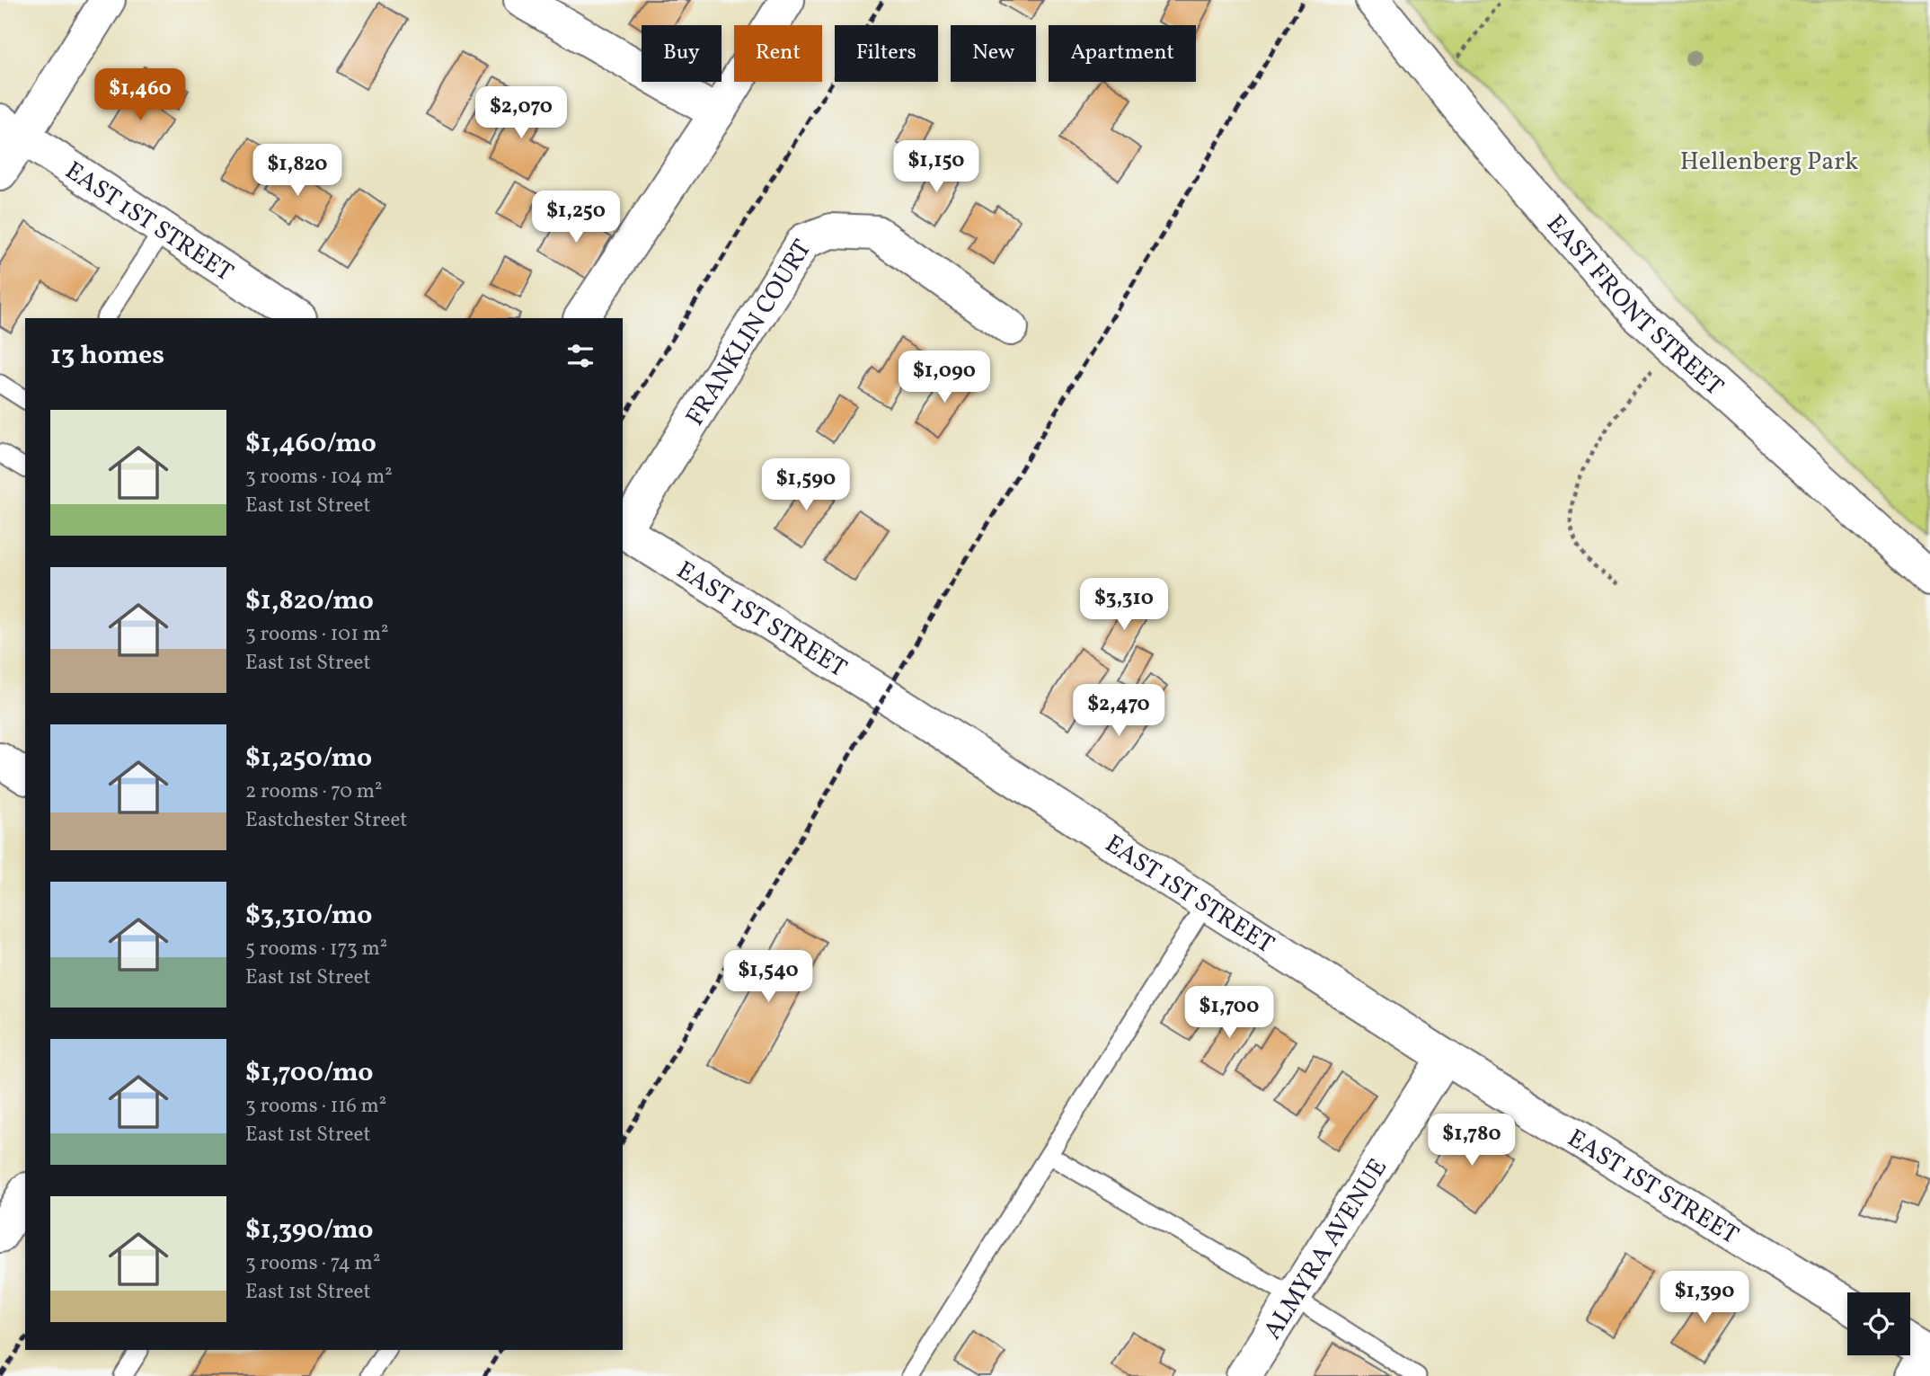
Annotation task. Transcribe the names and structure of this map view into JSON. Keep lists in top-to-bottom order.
{
  "streets": {
    "street": [
      "EAST 1ST STREET",
      "EAST FRONT STREET",
      "FRANKLIN COURT",
      "ALMYRA AVENUE"
    ]
  },
  "crossings": [
    ["EAST 1ST STREET", "ALMYRA AVENUE"]
  ],
  "parks": ["Hellenberg Park"],
  "page": {
    "chip": [
      "Buy",
      "Rent",
      "Filters",
      "New",
      "Apartment"
    ],
    "price": [
      "$1,460",
      "$2,070",
      "$1,150",
      "$1,820",
      "$1,250",
      "$1,090",
      "$1,590",
      "$3,310",
      "$2,470",
      "$1,540",
      "$1,700",
      "$1,780",
      "$1,390"
    ],
    "heading": "13 homes",
    "list": [
      {
        "name": "$1,460/mo",
        "note": "3 rooms · 104 m² · East 1st Street"
      },
      {
        "name": "$1,820/mo",
        "note": "3 rooms · 101 m² · East 1st Street"
      },
      {
        "name": "$1,250/mo",
        "note": "2 rooms · 70 m² · Eastchester Street"
      },
      {
        "name": "$3,310/mo",
        "note": "5 rooms · 173 m² · East 1st Street"
      },
      {
        "name": "$1,700/mo",
        "note": "3 rooms · 116 m² · East 1st Street"
      },
      {
        "name": "$1,390/mo",
        "note": "3 rooms · 74 m² · East 1st Street"
      }
    ]
  }
}
